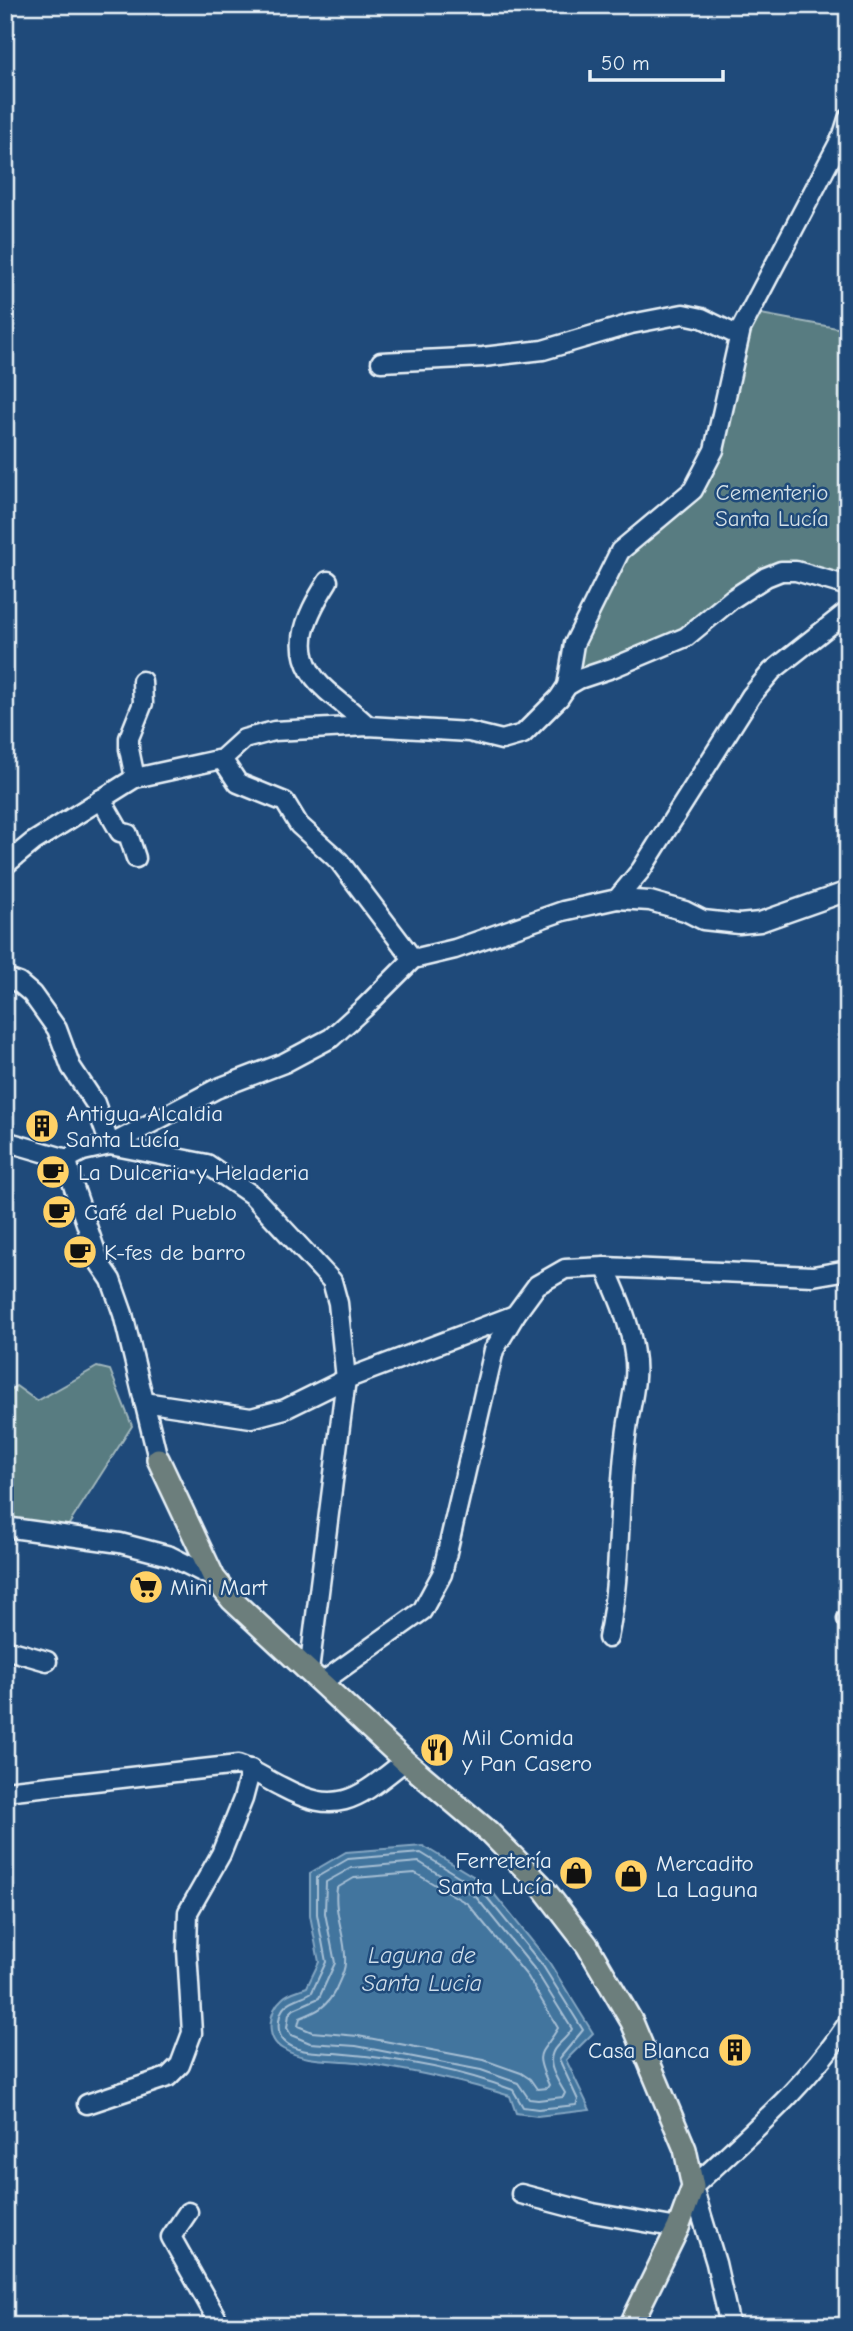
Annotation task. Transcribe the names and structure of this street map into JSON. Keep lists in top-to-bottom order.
{
  "water": ["Laguna de Santa Lucia"],
  "parks": ["Cementerio Santa Lucía"],
  "places": {
    "building": ["Antigua Alcaldia Santa Lucía", "Casa Blanca"],
    "cafe": ["La Dulceria y Heladeria", "Café del Pueblo", "K-fes de barro"],
    "supermarket": ["Mini Mart"],
    "restaurant": ["Mil Comida y Pan Casero"],
    "shop": ["Ferretería Santa Lucía", "Mercadito La Laguna"]
  },
  "scale_bar": "50 m"
}
